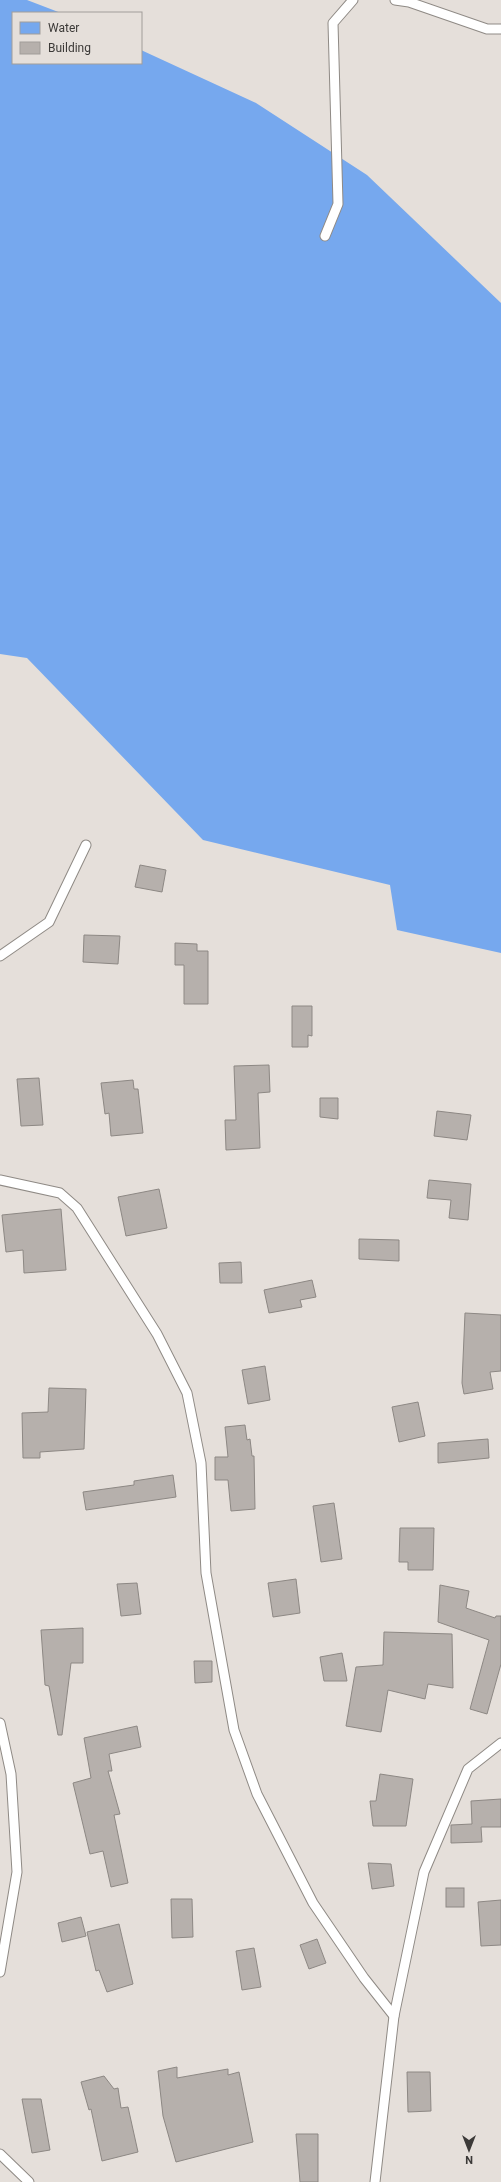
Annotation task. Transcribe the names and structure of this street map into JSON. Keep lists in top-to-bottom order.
{
  "legend": ["Water", "Building"],
  "north": "bottom"
}
